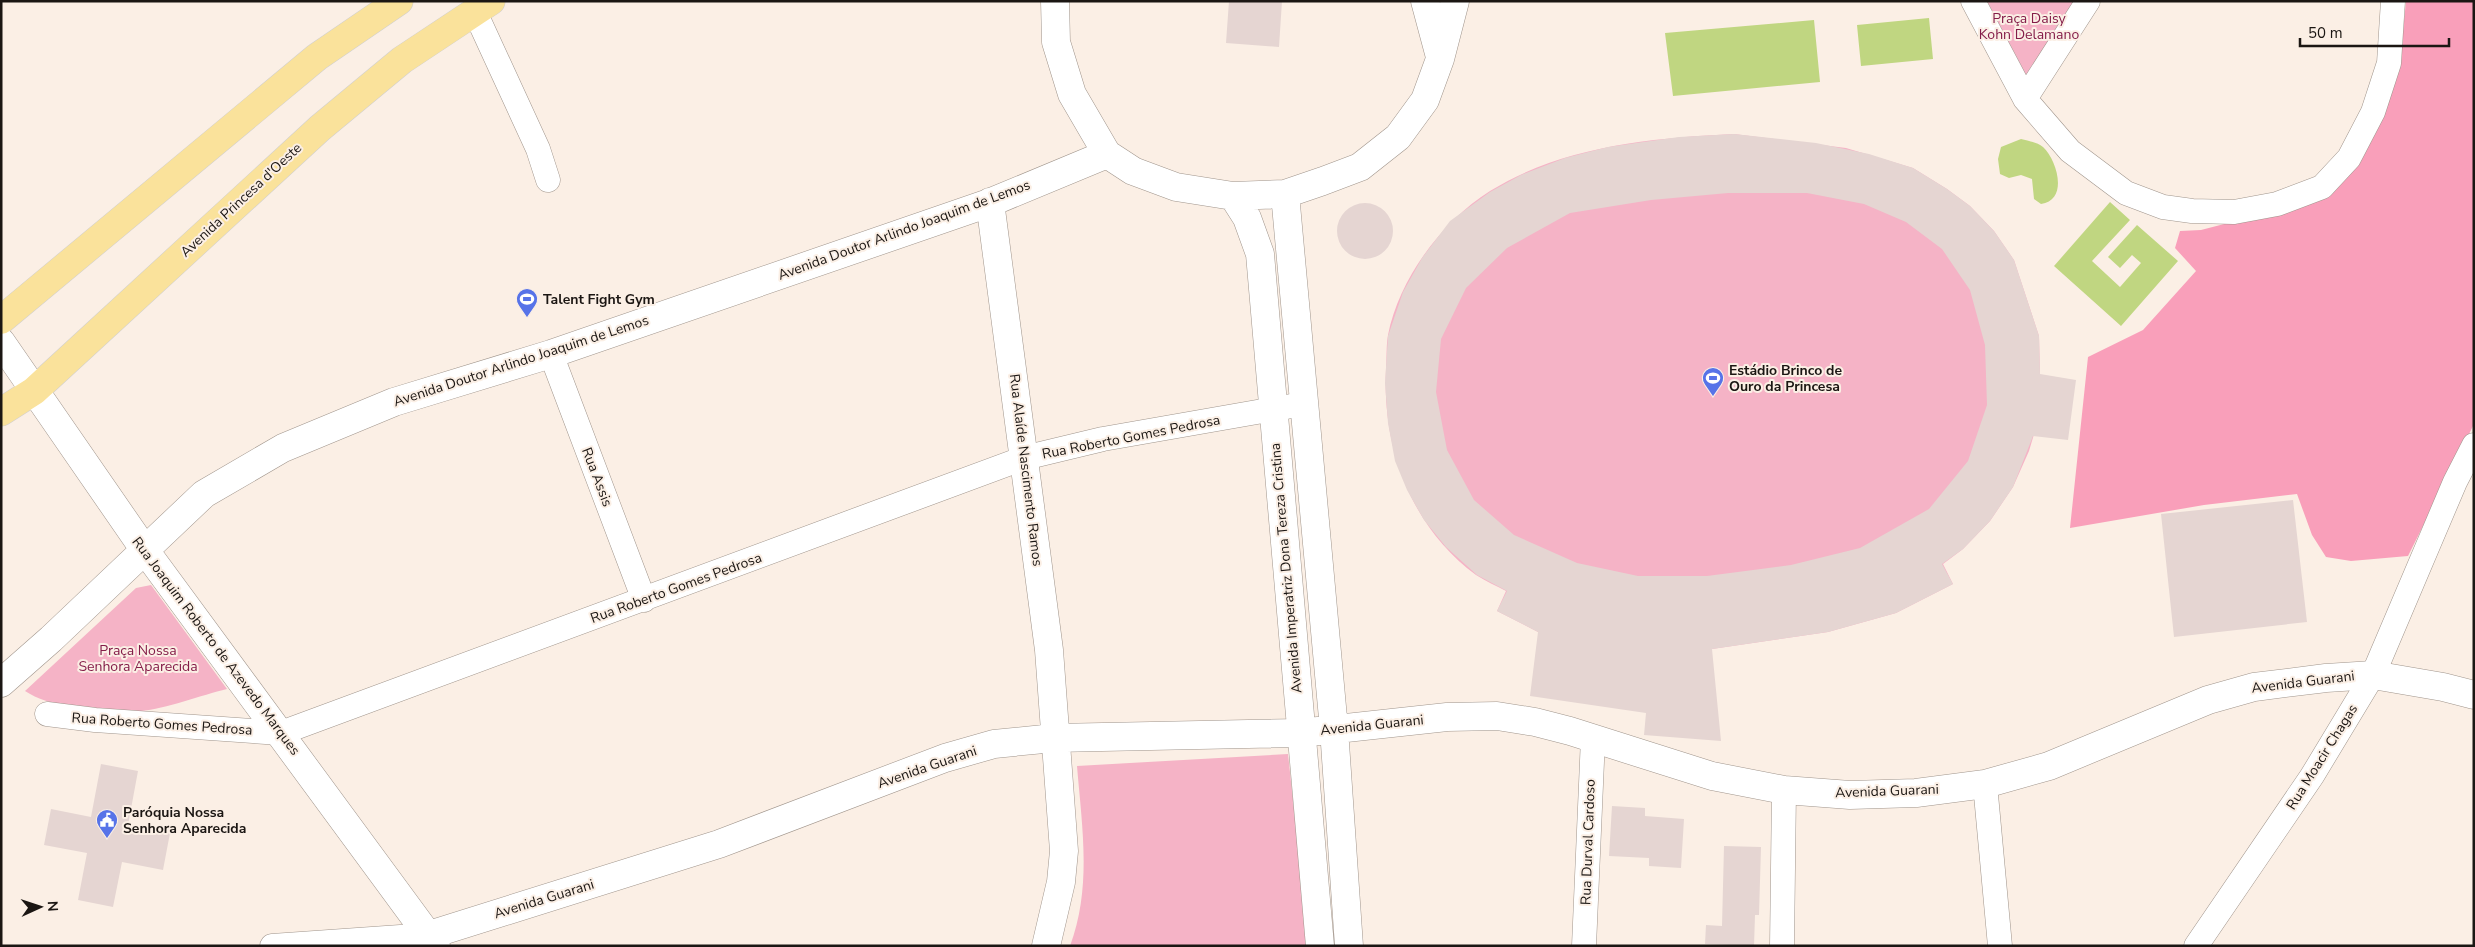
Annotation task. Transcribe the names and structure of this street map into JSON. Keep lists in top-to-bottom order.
{
  "streets": {
    "main road": ["Avenida Princesa d'Oeste"],
    "street": [
      "Avenida Doutor Arlindo Joaquim de Lemos",
      "Rua Roberto Gomes Pedrosa",
      "Rua Alaíde Nascimento Ramos",
      "Rua Assis",
      "Avenida Imperatriz Dona Tereza Cristina",
      "Rua Joaquim Roberto de Azevedo Marques",
      "Avenida Guarani",
      "Rua Moacir Chagas",
      "Rua Durval Cardoso"
    ]
  },
  "crossings": [
    ["Avenida Princesa d'Oeste", "Rua Joaquim Roberto de Azevedo Marques"],
    ["Avenida Doutor Arlindo Joaquim de Lemos", "Rua Alaíde Nascimento Ramos"],
    ["Avenida Doutor Arlindo Joaquim de Lemos", "Rua Assis"],
    ["Avenida Doutor Arlindo Joaquim de Lemos", "Rua Joaquim Roberto de Azevedo Marques"],
    ["Rua Roberto Gomes Pedrosa", "Rua Alaíde Nascimento Ramos"],
    ["Rua Roberto Gomes Pedrosa", "Rua Assis"],
    ["Rua Roberto Gomes Pedrosa", "Avenida Imperatriz Dona Tereza Cristina"],
    ["Rua Roberto Gomes Pedrosa", "Rua Joaquim Roberto de Azevedo Marques"],
    ["Rua Alaíde Nascimento Ramos", "Avenida Guarani"],
    ["Avenida Imperatriz Dona Tereza Cristina", "Avenida Guarani"],
    ["Rua Joaquim Roberto de Azevedo Marques", "Avenida Guarani"],
    ["Avenida Guarani", "Rua Moacir Chagas"],
    ["Avenida Guarani", "Rua Durval Cardoso"]
  ],
  "parks": ["Praça Daisy Kohn Delamano", "Praça Nossa Senhora Aparecida"],
  "places": {
    "sports": ["Talent Fight Gym", "Estádio Brinco de Ouro da Princesa"],
    "public building": ["Paróquia Nossa Senhora Aparecida"]
  },
  "scale_bar": "50 m",
  "north": "right"
}
